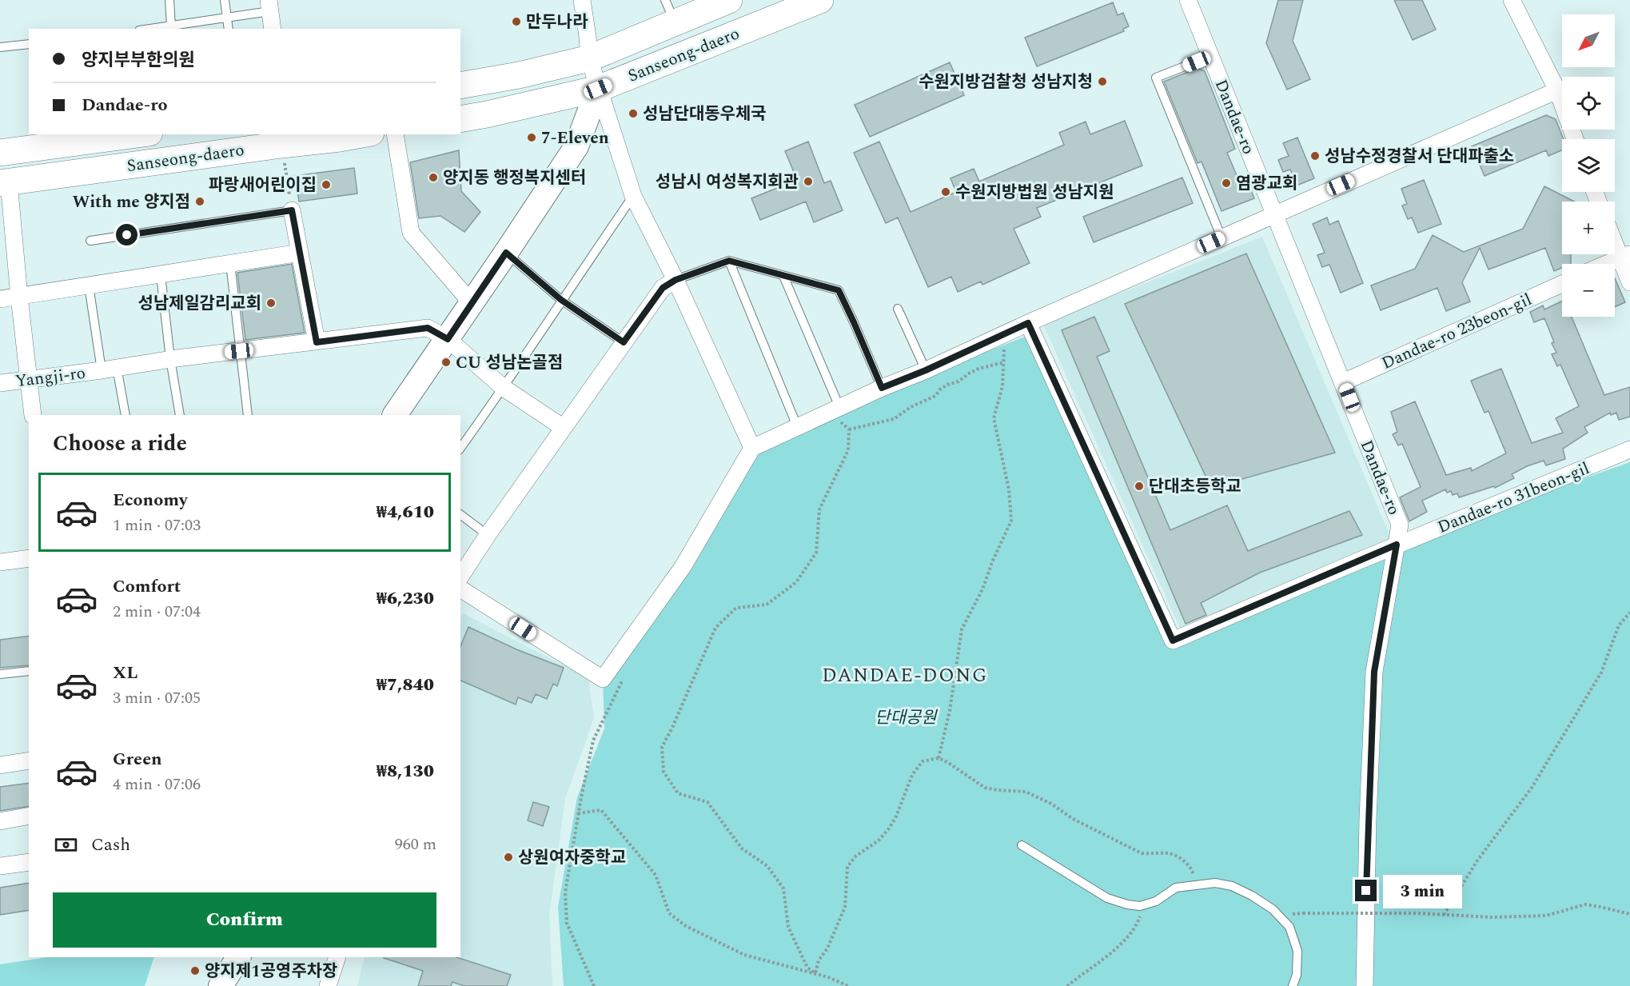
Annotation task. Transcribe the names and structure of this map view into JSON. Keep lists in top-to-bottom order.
{
  "streets": {
    "main road": ["Sanseong-daero"],
    "street": [
      "Dandae-ro",
      "Dandae-ro 23beon-gil",
      "Yangji-ro",
      "Dandae-ro 31beon-gil"
    ]
  },
  "crossings": [
    ["Dandae-ro", "Dandae-ro 23beon-gil"],
    ["Dandae-ro", "Dandae-ro 31beon-gil"]
  ],
  "districts": ["DANDAE-DONG"],
  "parks": ["단대공원"],
  "places": [
    "만두나라",
    "수원지방검찰청 성남지청",
    "성남단대동우체국",
    "7-Eleven",
    "성남수정경찰서 단대파출소",
    "양지동 행정복지센터",
    "성남시 여성복지회관",
    "염광교회",
    "파랑새어린이집",
    "수원지방법원 성남지원",
    "With me 양지점",
    "성남제일감리교회",
    "CU 성남논골점",
    "단대초등학교",
    "상원여자중학교",
    "양지제1공영주차장"
  ],
  "north": "bottom left",
  "page": {
    "map_buttons": ["+", "−"],
    "banner": ["양지부부한의원", "Dandae-ro"],
    "heading": "Choose a ride",
    "list": [
      {
        "name": "Economy",
        "note": "1 min · 07:03",
        "value": "₩4,610"
      },
      {
        "name": "Comfort",
        "note": "2 min · 07:04",
        "value": "₩6,230"
      },
      {
        "name": "XL",
        "note": "3 min · 07:05",
        "value": "₩7,840"
      },
      {
        "name": "Green",
        "note": "4 min · 07:06",
        "value": "₩8,130"
      }
    ],
    "pay": ["Cash", "960 m"],
    "bubble": "3 min",
    "buttons": "Confirm"
  }
}
